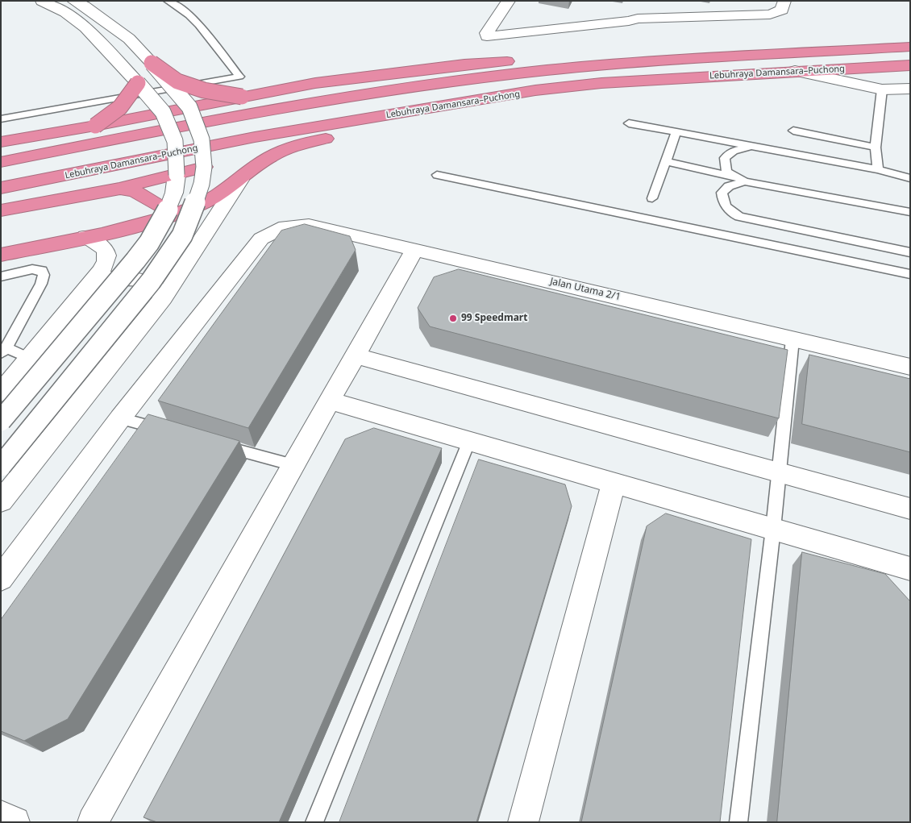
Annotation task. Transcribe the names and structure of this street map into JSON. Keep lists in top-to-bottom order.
{
  "streets": {
    "highway": ["Lebuhraya Damansara–Puchong"],
    "street": ["Jalan Utama 2/1"]
  },
  "places": ["99 Speedmart"]
}
